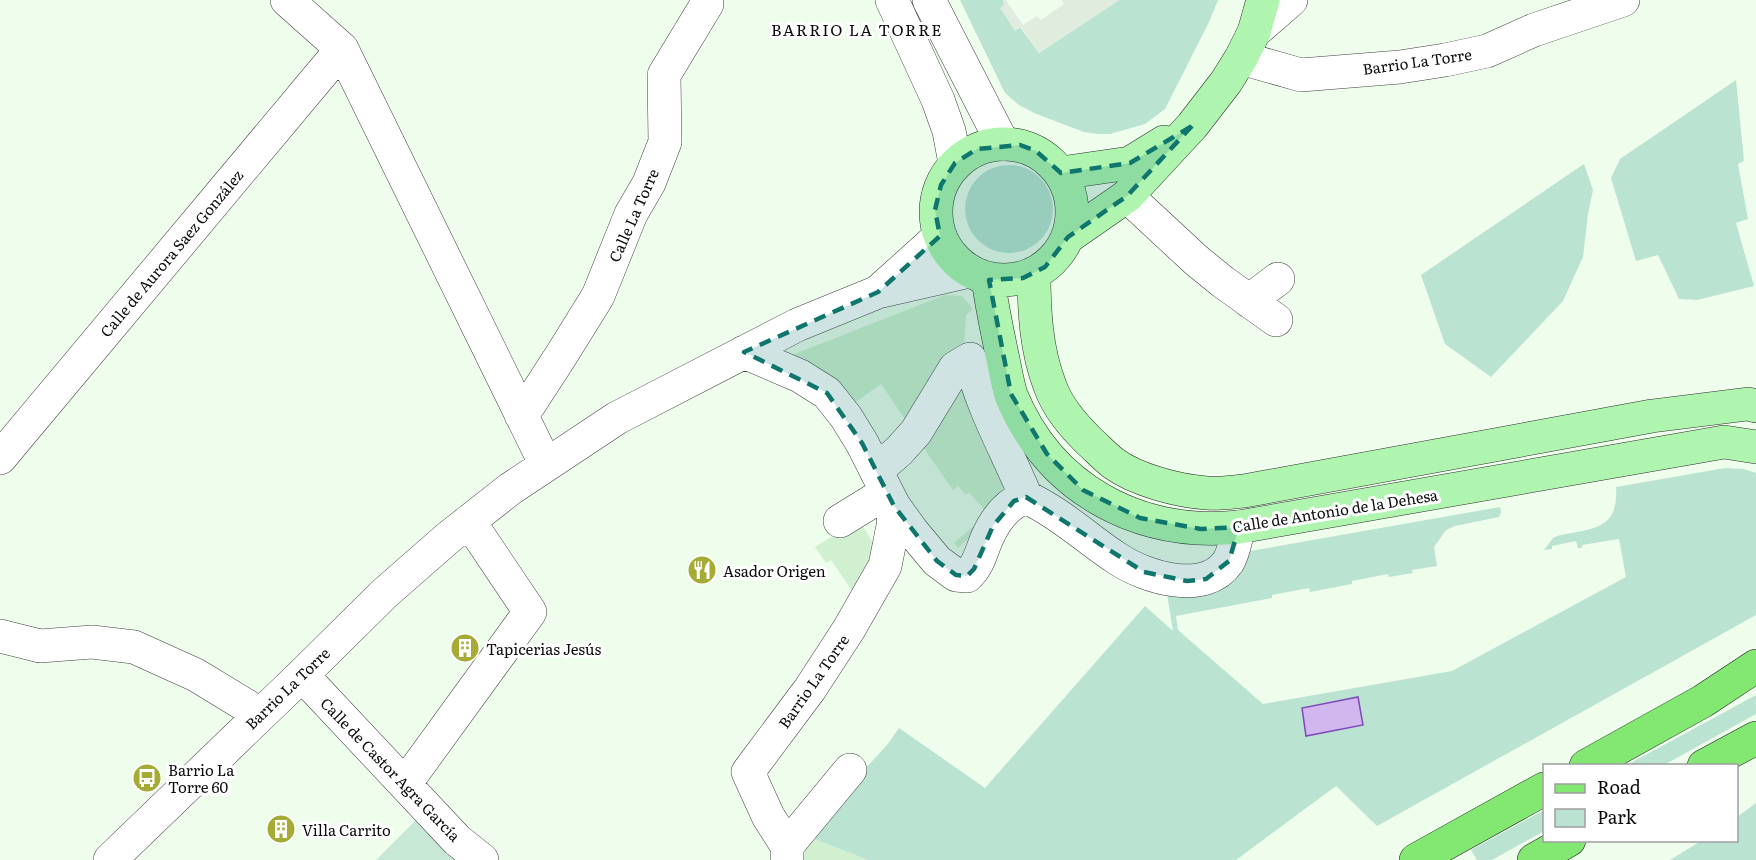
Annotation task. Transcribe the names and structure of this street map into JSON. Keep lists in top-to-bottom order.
{
  "streets": {
    "main road": ["Barrio La Torre", "Calle de Antonio de la Dehesa"],
    "street": ["Calle La Torre", "Calle de Aurora Saez González", "Calle de Castor Agra García"]
  },
  "crossings": [
    ["Barrio La Torre", "Calle de Antonio de la Dehesa"],
    ["Barrio La Torre", "Calle de Castor Agra García"]
  ],
  "districts": ["BARRIO LA TORRE"],
  "places": {
    "restaurant": ["Asador Origen"],
    "building": ["Tapicerias Jesús", "Villa Carrito"],
    "bus stop": ["Barrio La Torre 60"]
  },
  "legend": ["Road", "Park"]
}
